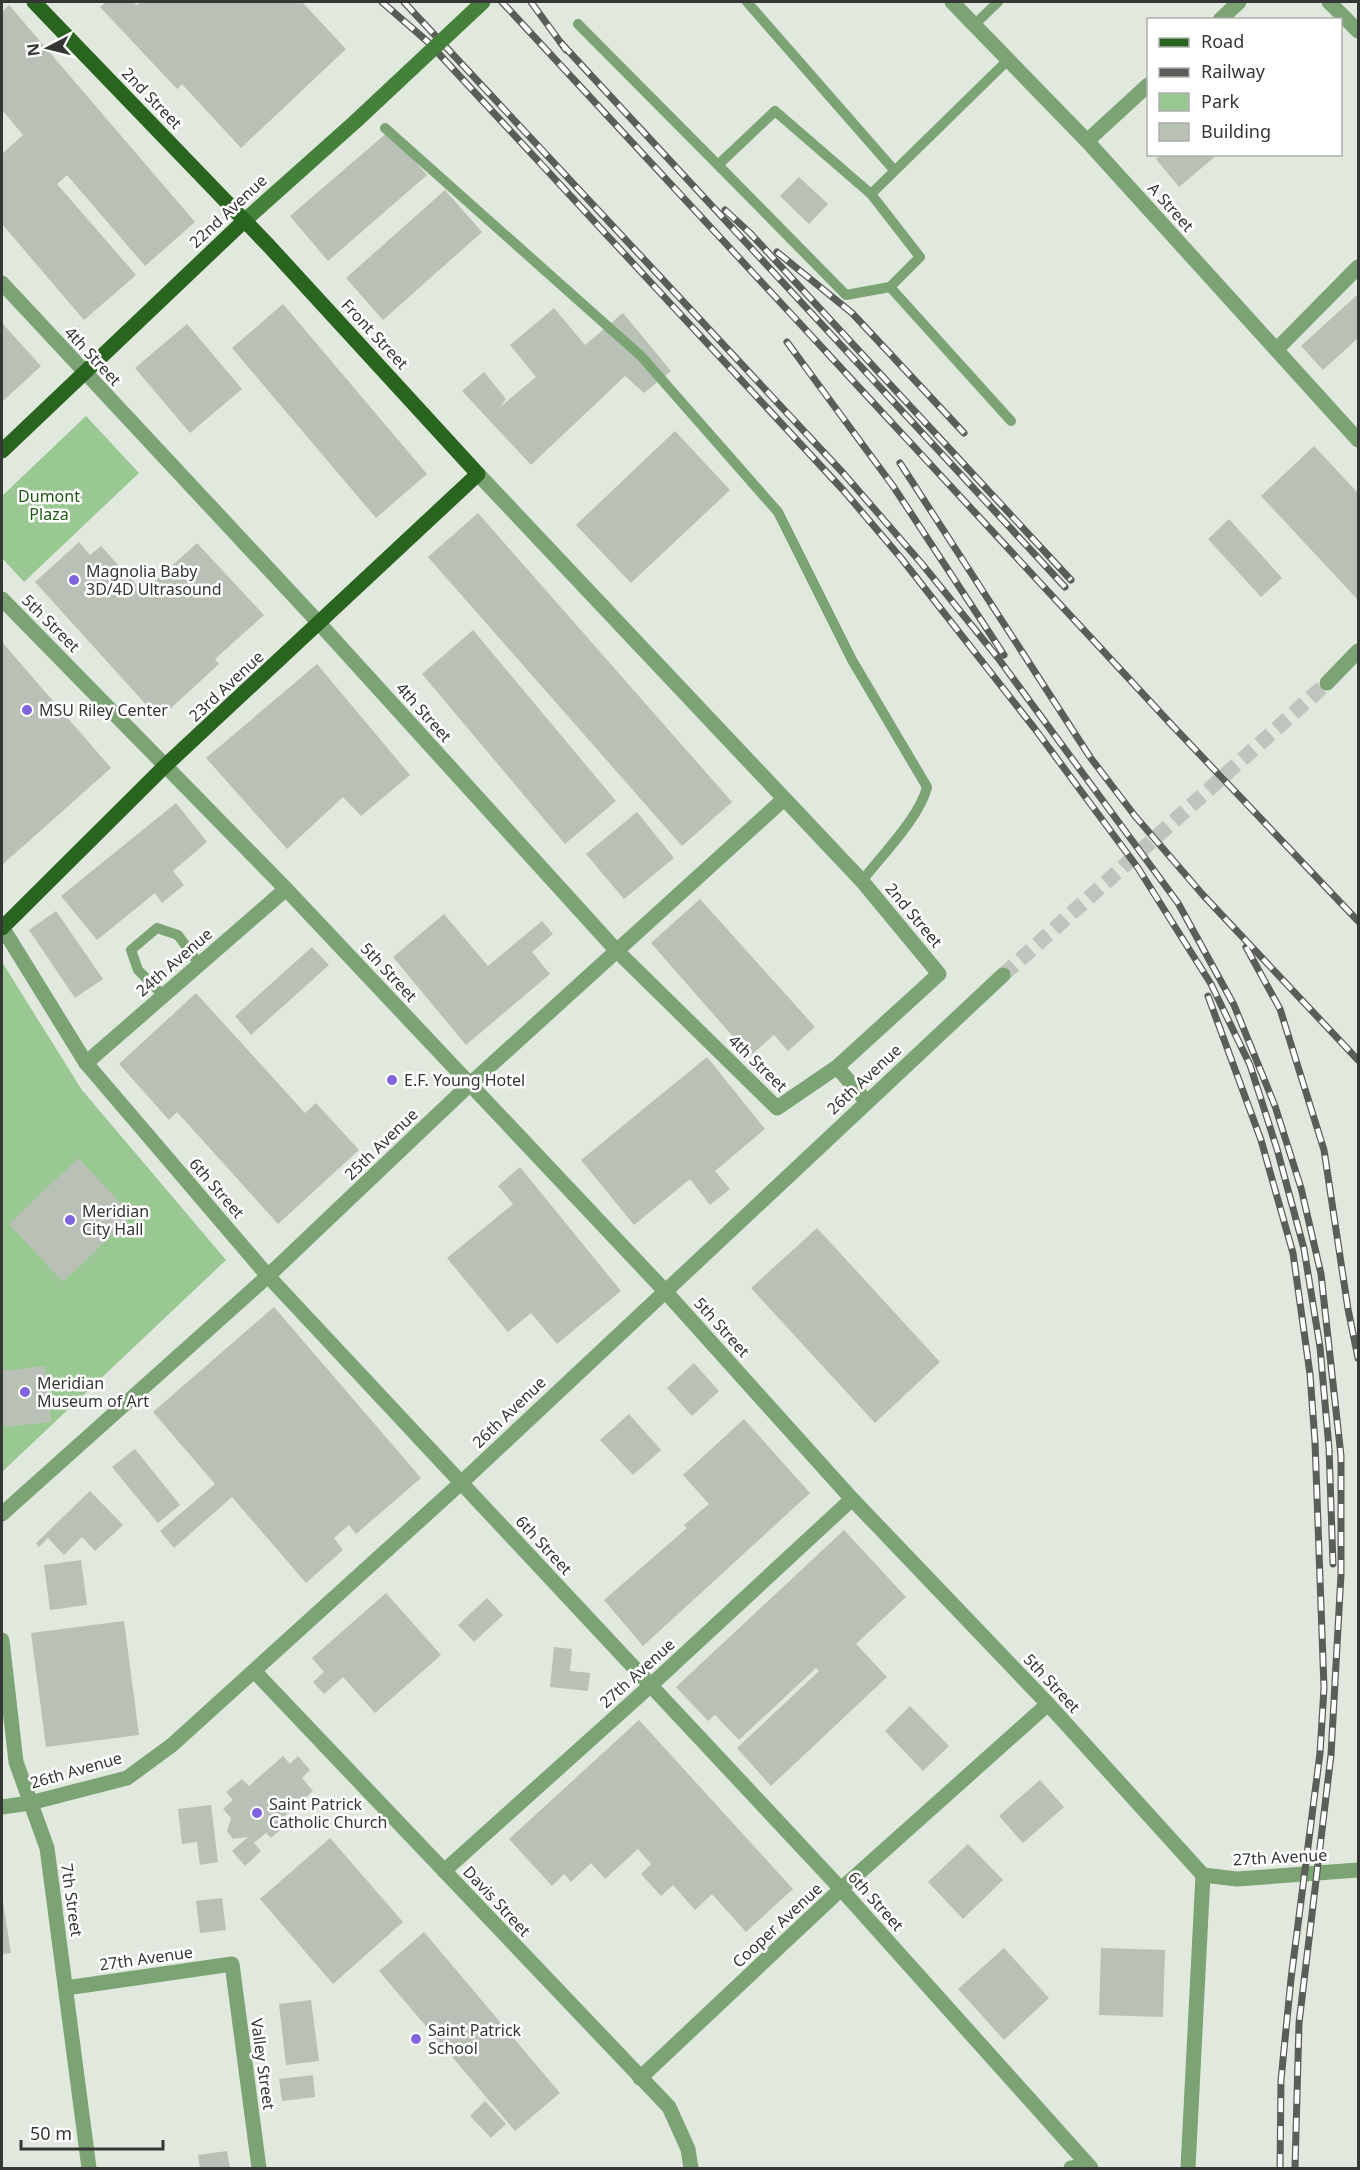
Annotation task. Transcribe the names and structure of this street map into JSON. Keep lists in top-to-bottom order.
{
  "streets": {
    "main road": [
      "2nd Street",
      "22nd Avenue",
      "Front Street",
      "23rd Avenue"
    ],
    "street": [
      "A Street",
      "4th Street",
      "5th Street",
      "24th Avenue",
      "26th Avenue",
      "25th Avenue",
      "6th Street",
      "27th Avenue",
      "7th Street",
      "Davis Street",
      "Cooper Avenue",
      "Valley Street"
    ]
  },
  "crossings": [
    ["2nd Street", "22nd Avenue"],
    ["2nd Street", "Front Street"],
    ["2nd Street", "4th Street"],
    ["2nd Street", "23rd Avenue"],
    ["2nd Street", "25th Avenue"],
    ["22nd Avenue", "Front Street"],
    ["22nd Avenue", "4th Street"],
    ["Front Street", "23rd Avenue"],
    ["4th Street", "23rd Avenue"],
    ["4th Street", "25th Avenue"],
    ["5th Street", "23rd Avenue"],
    ["5th Street", "24th Avenue"],
    ["5th Street", "26th Avenue"],
    ["5th Street", "25th Avenue"],
    ["5th Street", "27th Avenue"],
    ["5th Street", "Cooper Avenue"],
    ["23rd Avenue", "6th Street"],
    ["24th Avenue", "6th Street"],
    ["26th Avenue", "6th Street"],
    ["26th Avenue", "7th Street"],
    ["26th Avenue", "Davis Street"],
    ["25th Avenue", "6th Street"],
    ["6th Street", "27th Avenue"],
    ["6th Street", "Cooper Avenue"],
    ["27th Avenue", "7th Street"],
    ["27th Avenue", "Davis Street"],
    ["27th Avenue", "Valley Street"],
    ["Davis Street", "Cooper Avenue"]
  ],
  "parks": ["Dumont Plaza"],
  "places": [
    "Magnolia Baby 3D/4D Ultrasound",
    "MSU Riley Center",
    "E.F. Young Hotel",
    "Meridian City Hall",
    "Meridian Museum of Art",
    "Saint Patrick Catholic Church",
    "Saint Patrick School"
  ],
  "legend": [
    "Road",
    "Railway",
    "Park",
    "Building"
  ],
  "scale_bar": "50 m",
  "north": "left"
}
